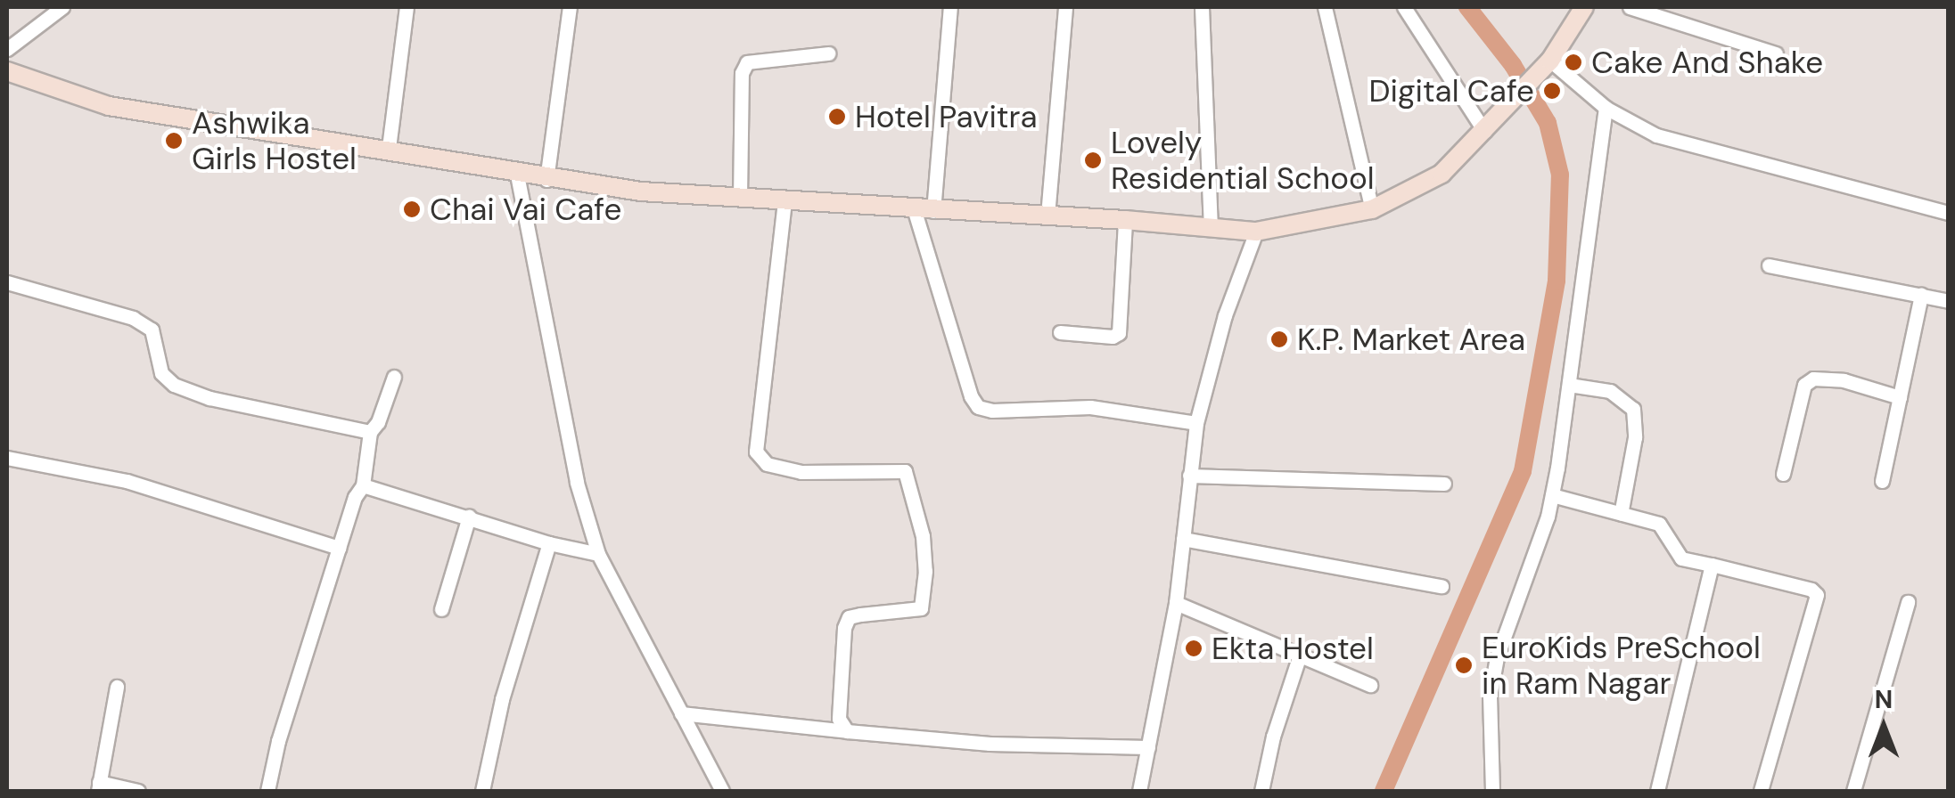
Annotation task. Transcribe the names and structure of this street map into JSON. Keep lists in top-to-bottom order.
{
  "places": [
    "Cake And Shake",
    "Digital Cafe",
    "Hotel Pavitra",
    "Ashwika Girls Hostel",
    "Lovely Residential School",
    "Chai Vai Cafe",
    "K.P. Market Area",
    "Ekta Hostel",
    "EuroKids PreSchool in Ram Nagar"
  ],
  "north": "top"
}
